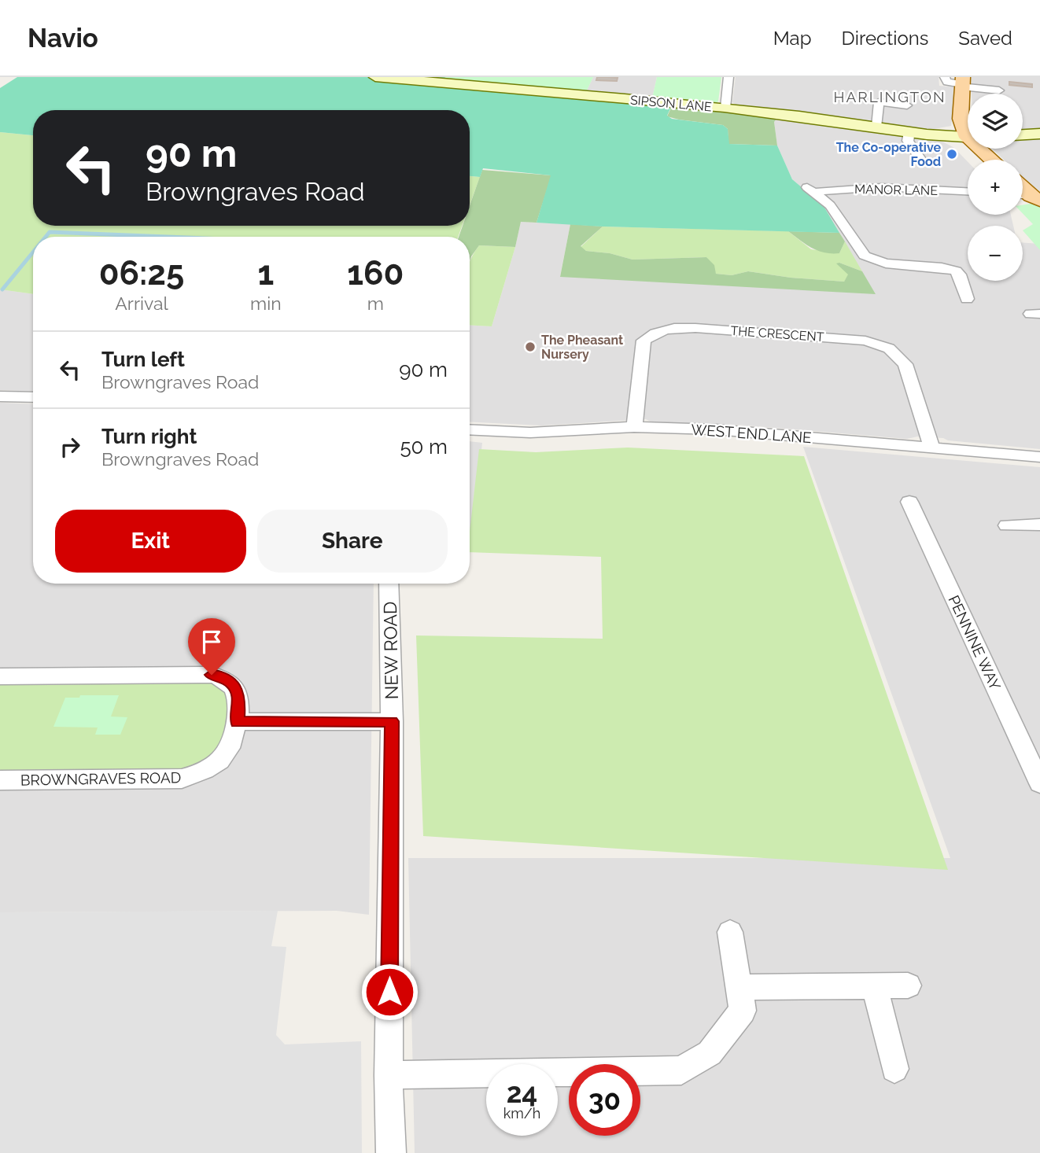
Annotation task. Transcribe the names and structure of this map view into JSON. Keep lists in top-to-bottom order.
{
  "streets": {
    "street": [
      "SIPSON LANE",
      "MANOR LANE",
      "THE CRESCENT",
      "WEST END LANE",
      "PENNINE WAY",
      "NEW ROAD",
      "BROWNGRAVES ROAD"
    ]
  },
  "crossings": [
    ["THE CRESCENT", "WEST END LANE"]
  ],
  "districts": ["HARLINGTON"],
  "places": ["The Co-operative Food", "The Pheasant Nursery"],
  "page": {
    "header": "Navio",
    "nav": ["Map", "Directions", "Saved"],
    "map_buttons": ["+", "−"],
    "turn": ["90 m", "Browngraves Road"],
    "eta": [
      "06:25",
      "Arrival",
      "1",
      "min",
      "160",
      "m"
    ],
    "list": [
      {
        "name": "Turn left",
        "note": "Browngraves Road",
        "value": "90 m"
      },
      {
        "name": "Turn right",
        "note": "Browngraves Road",
        "value": "50 m"
      }
    ],
    "buttons": ["Exit", "Share"],
    "speed": "24 km/h",
    "limit": "30"
  }
}
